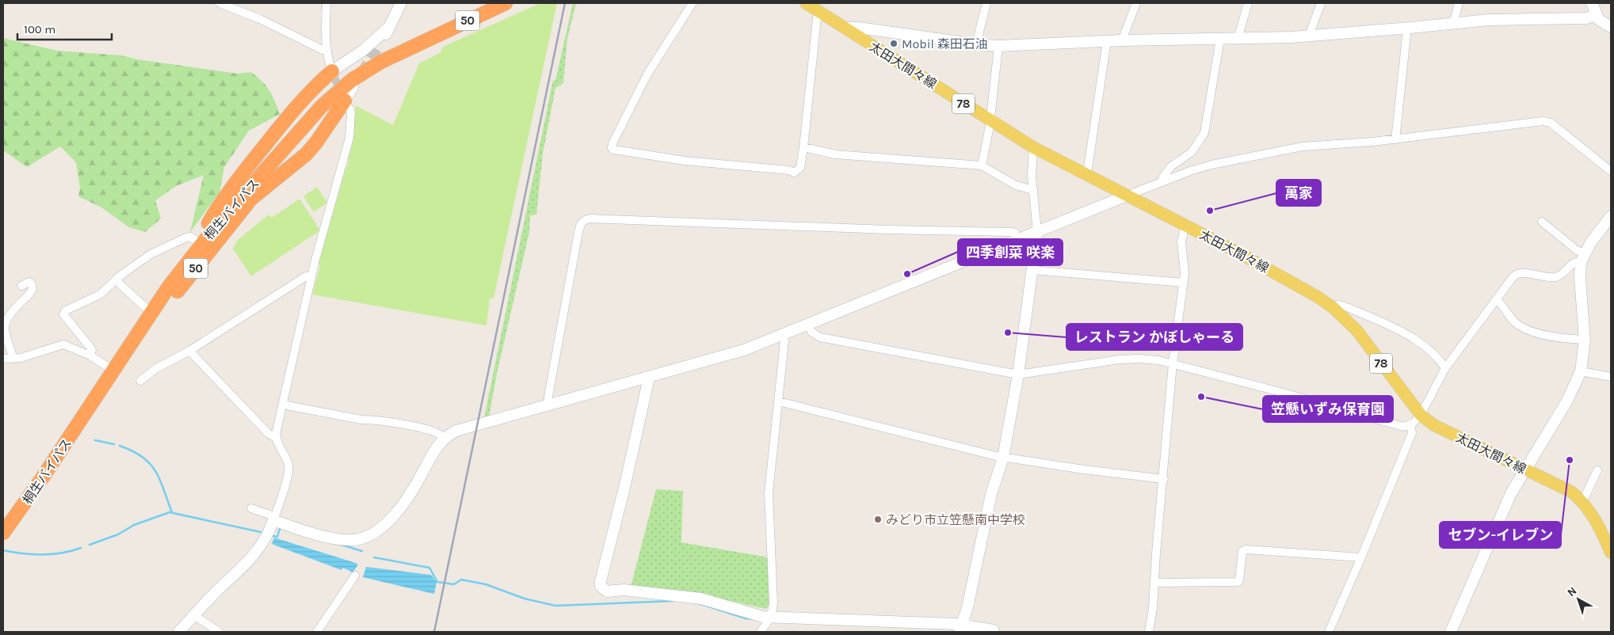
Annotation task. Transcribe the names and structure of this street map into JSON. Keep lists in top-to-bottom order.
{
  "streets": {
    "highway": ["50", "桐生バイパス"],
    "main road": ["太田大間々線", "78"]
  },
  "crossings": [
    ["50", "桐生バイパス"]
  ],
  "places": [
    "Mobil 森田石油",
    "萬家",
    "四季創菜 咲楽",
    "レストラン かぼしゃーる",
    "笠懸いずみ保育園",
    "セブン-イレブン",
    "みどり市立笠懸南中学校"
  ],
  "scale_bar": "100 m",
  "north": "top left"
}
